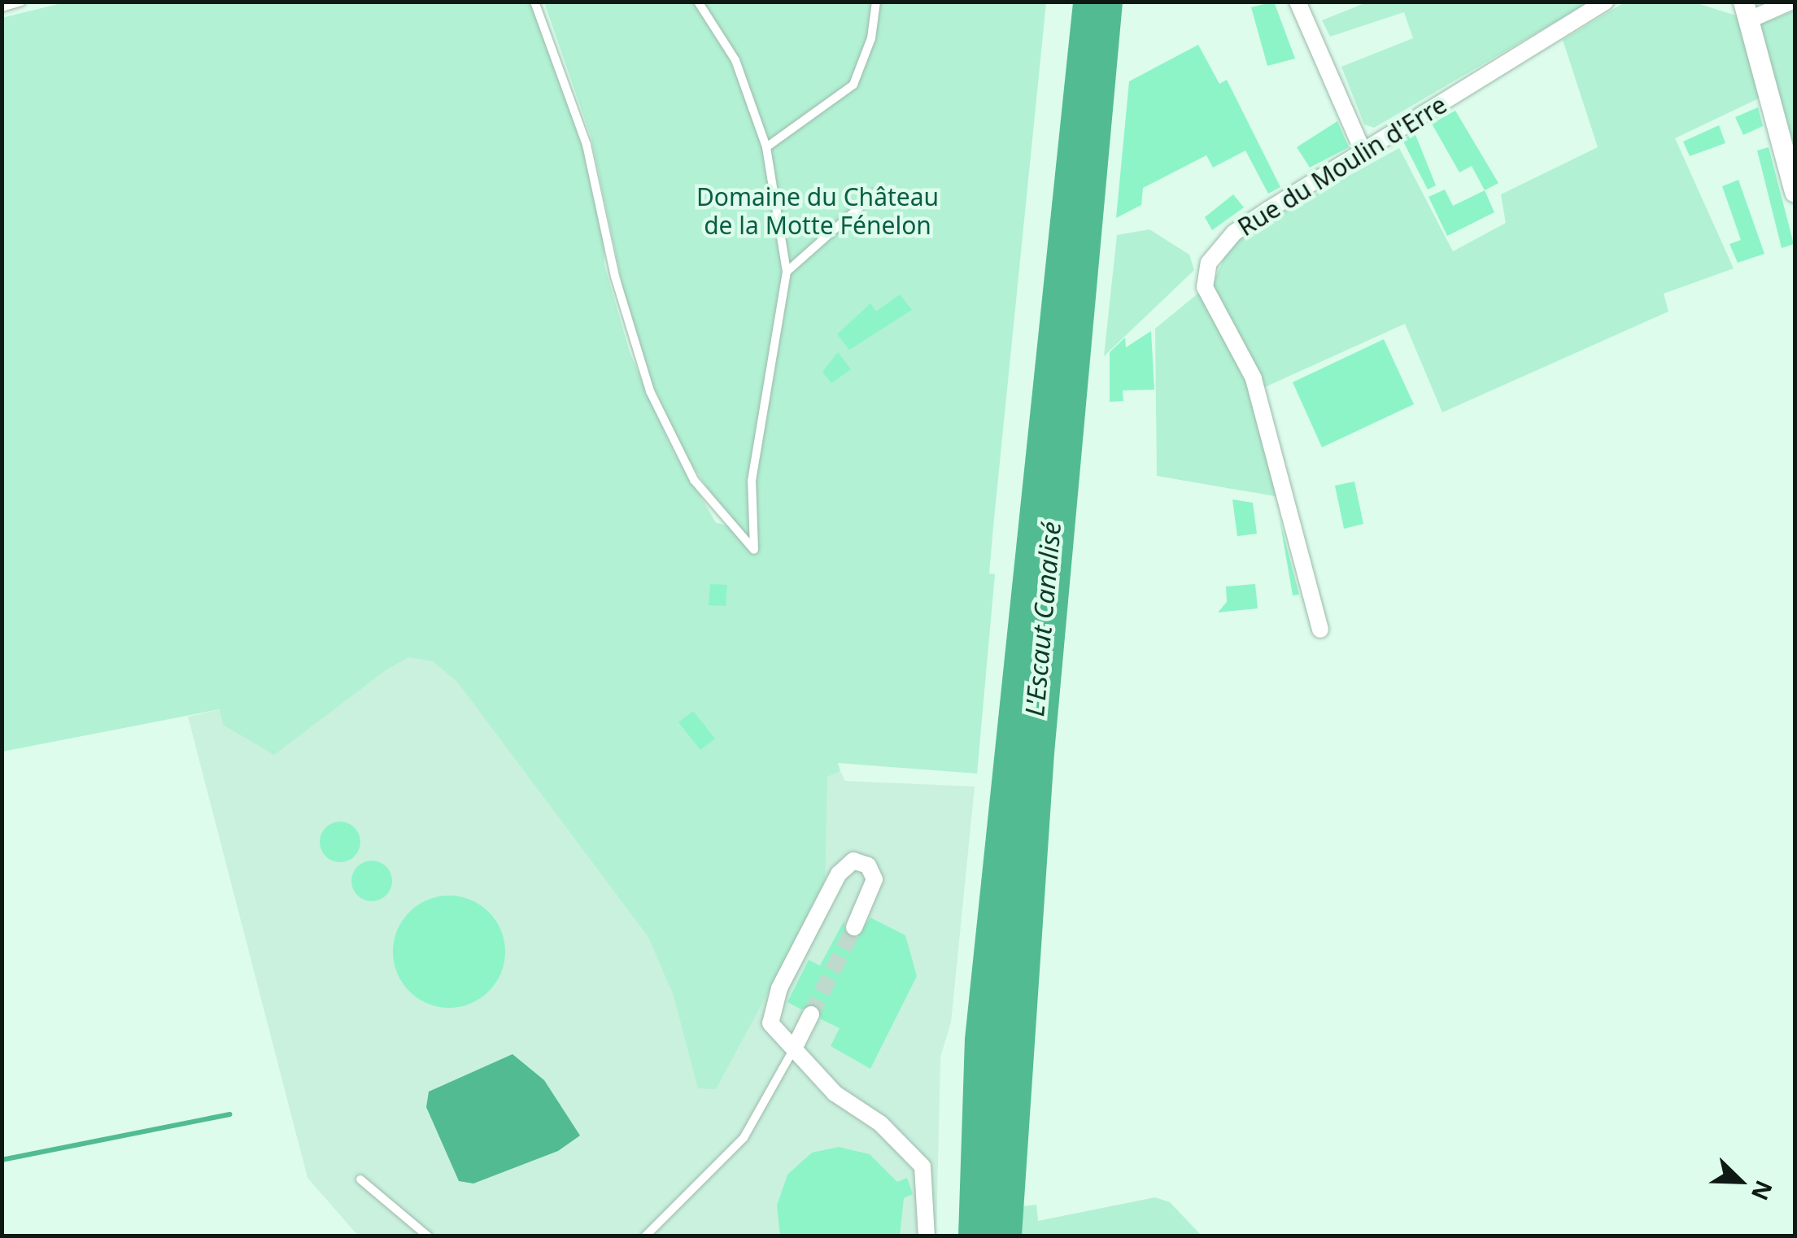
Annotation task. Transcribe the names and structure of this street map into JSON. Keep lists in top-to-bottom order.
{
  "streets": {
    "street": ["Rue du Moulin d'Erre"]
  },
  "water": ["L'Escaut Canalisé"],
  "parks": ["Domaine du Château de la Motte Fénelon"],
  "north": "bottom right"
}
